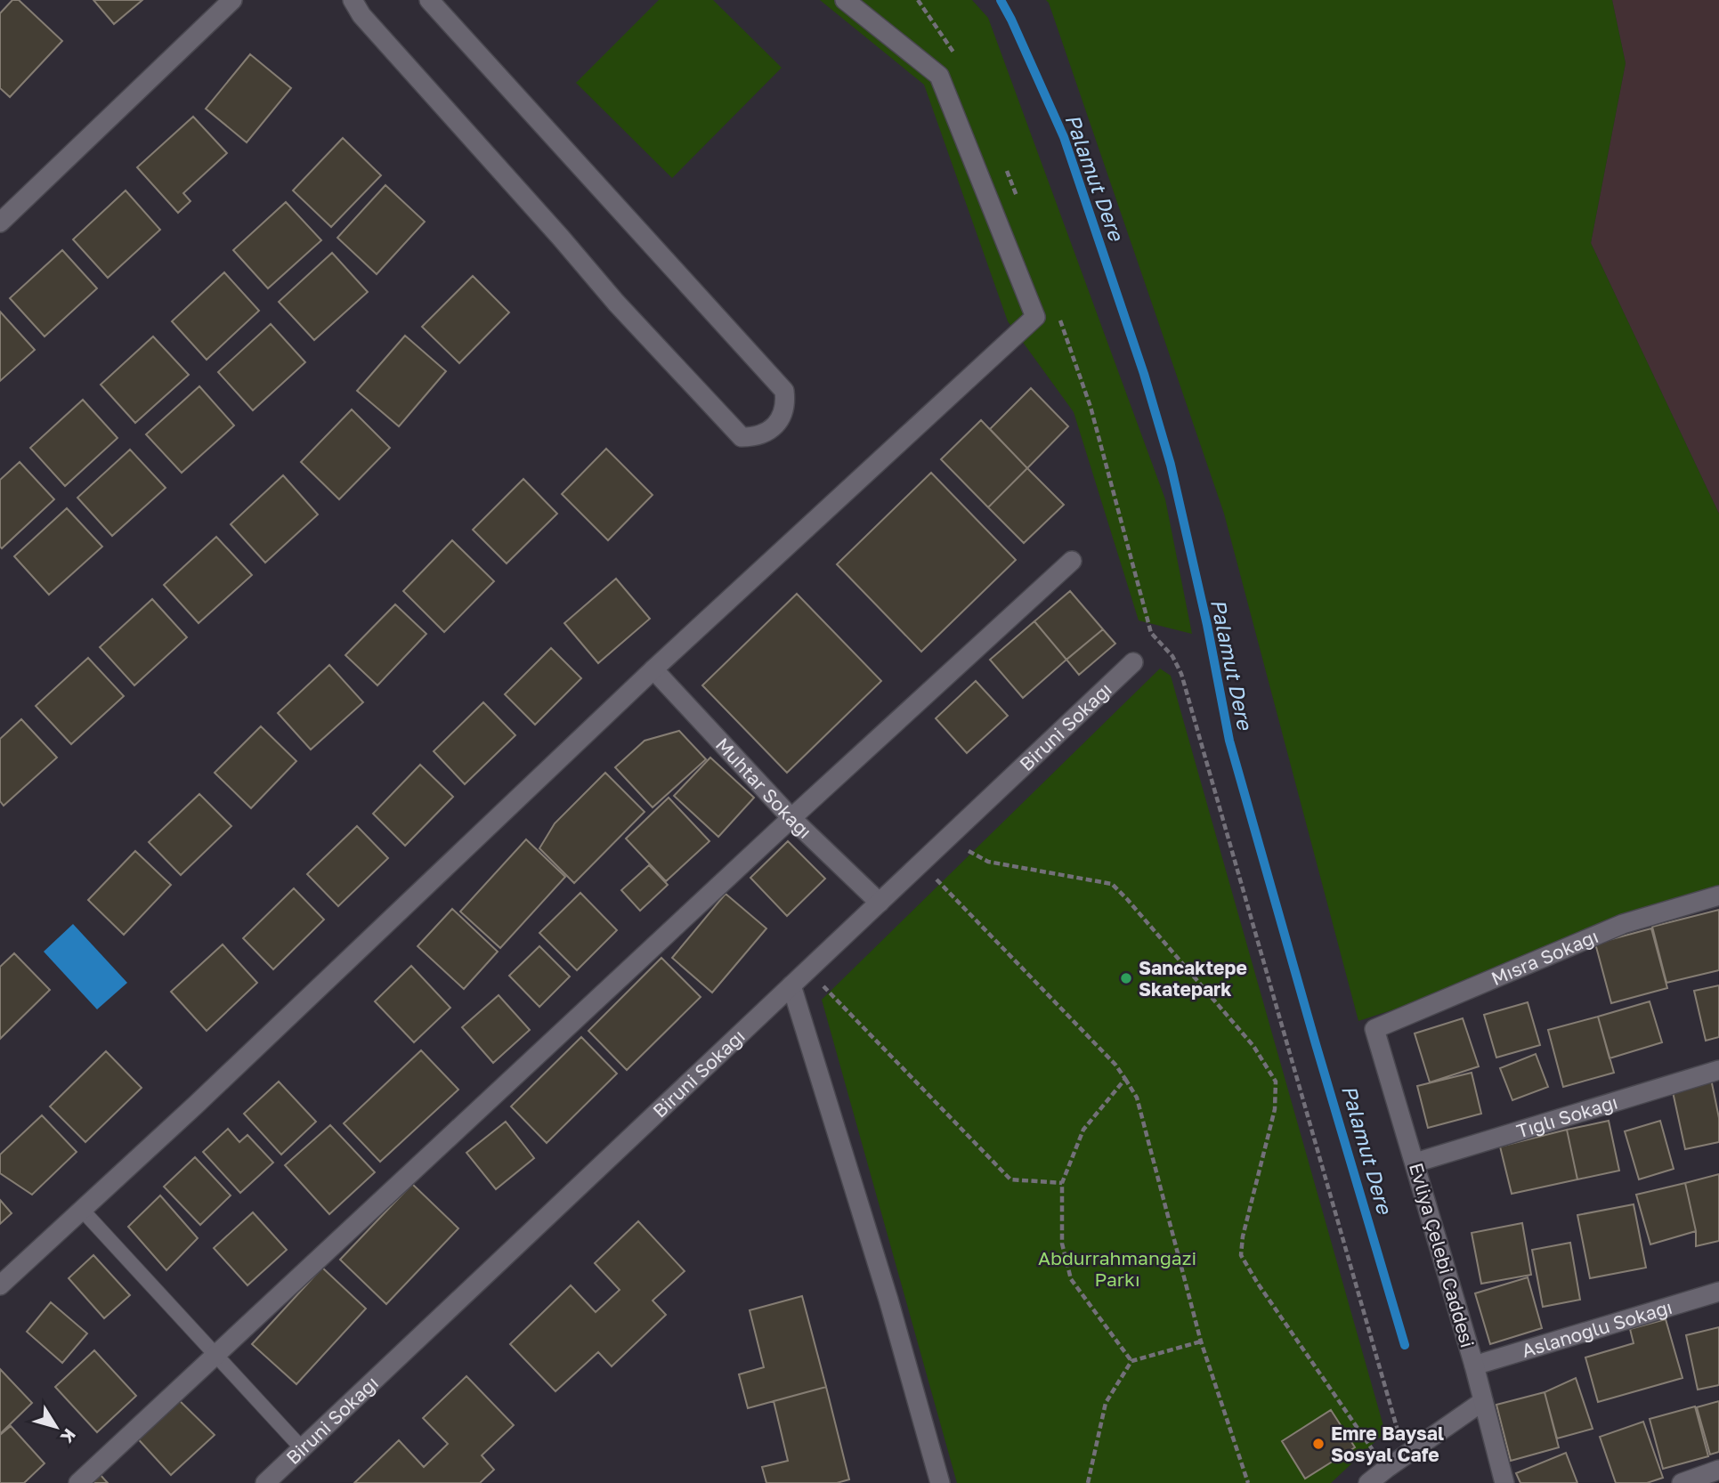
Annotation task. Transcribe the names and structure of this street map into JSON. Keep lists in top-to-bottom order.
{
  "streets": {
    "street": [
      "Biruni Sokağı",
      "Muhtar Sokağı",
      "Mısra Sokağı",
      "Tığlı Sokağı",
      "Evliya Çelebi Caddesi",
      "Aslanoğlu Sokağı"
    ]
  },
  "crossings": [
    ["Biruni Sokağı", "Muhtar Sokağı"],
    ["Mısra Sokağı", "Evliya Çelebi Caddesi"],
    ["Tığlı Sokağı", "Evliya Çelebi Caddesi"],
    ["Evliya Çelebi Caddesi", "Aslanoğlu Sokağı"]
  ],
  "water": ["Palamut Dere"],
  "parks": ["Abdurrahmangazi Parkı"],
  "places": ["Sancaktepe Skatepark", "Emre Baysal Sosyal Cafe"],
  "north": "bottom right"
}
